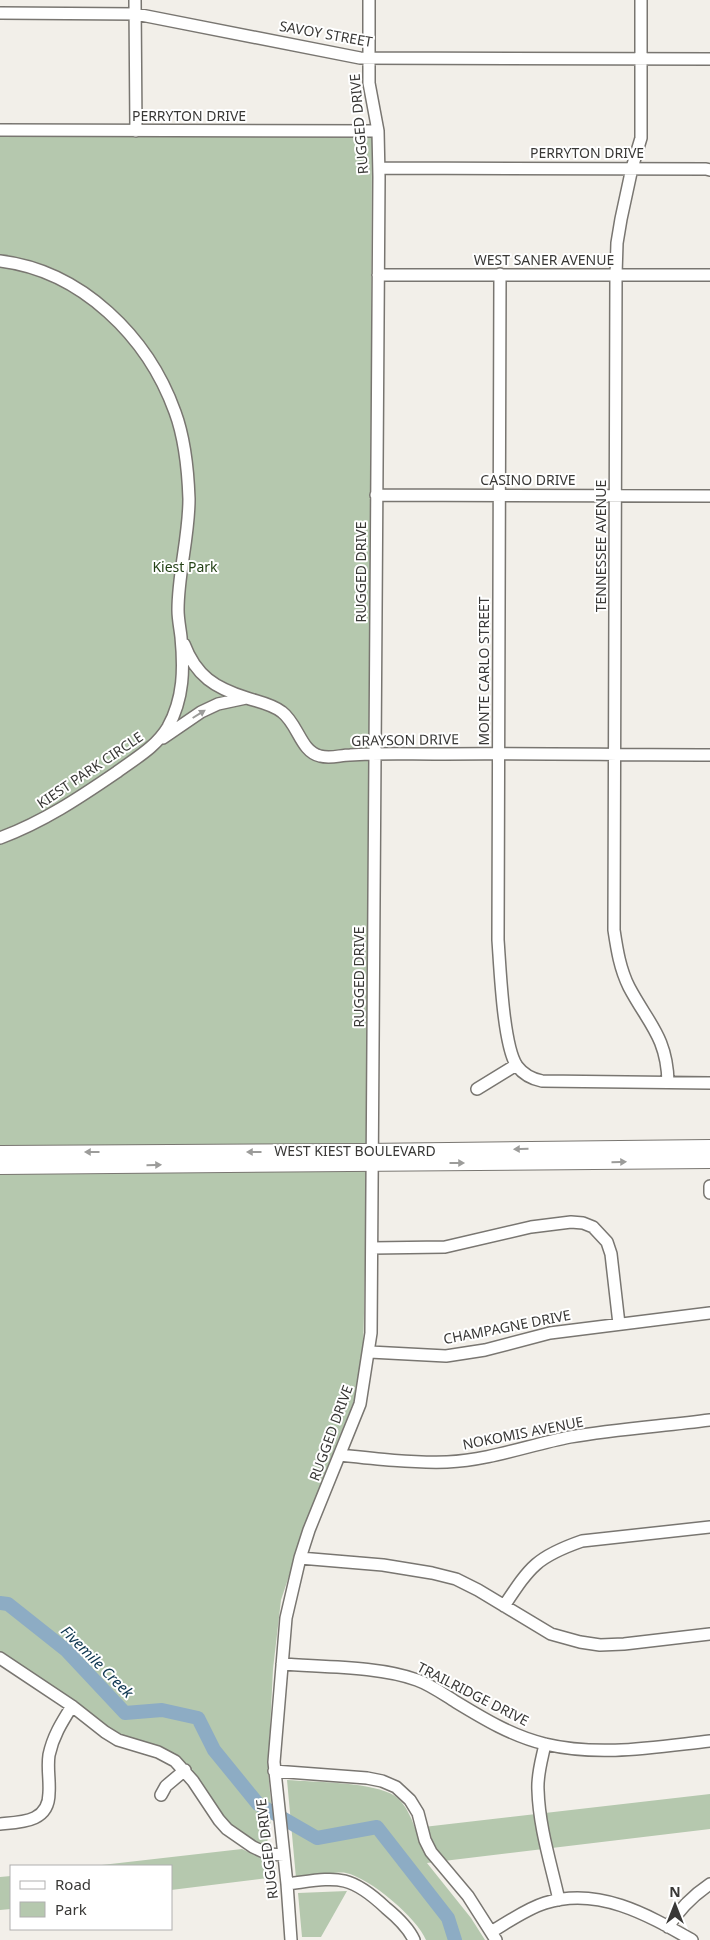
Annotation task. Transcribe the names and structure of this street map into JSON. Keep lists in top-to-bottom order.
{
  "streets": {
    "main road": ["WEST KIEST BOULEVARD"],
    "street": [
      "SAVOY STREET",
      "PERRYTON DRIVE",
      "RUGGED DRIVE",
      "WEST SANER AVENUE",
      "CASINO DRIVE",
      "TENNESSEE AVENUE",
      "MONTE CARLO STREET",
      "GRAYSON DRIVE",
      "KIEST PARK CIRCLE",
      "CHAMPAGNE DRIVE",
      "NOKOMIS AVENUE",
      "TRAILRIDGE DRIVE"
    ]
  },
  "crossings": [
    ["SAVOY STREET", "RUGGED DRIVE"],
    ["SAVOY STREET", "TENNESSEE AVENUE"],
    ["PERRYTON DRIVE", "RUGGED DRIVE"],
    ["PERRYTON DRIVE", "TENNESSEE AVENUE"],
    ["RUGGED DRIVE", "WEST SANER AVENUE"],
    ["RUGGED DRIVE", "CASINO DRIVE"],
    ["RUGGED DRIVE", "GRAYSON DRIVE"],
    ["RUGGED DRIVE", "WEST KIEST BOULEVARD"],
    ["RUGGED DRIVE", "CHAMPAGNE DRIVE"],
    ["RUGGED DRIVE", "NOKOMIS AVENUE"],
    ["RUGGED DRIVE", "TRAILRIDGE DRIVE"],
    ["WEST SANER AVENUE", "TENNESSEE AVENUE"],
    ["WEST SANER AVENUE", "MONTE CARLO STREET"],
    ["CASINO DRIVE", "TENNESSEE AVENUE"],
    ["CASINO DRIVE", "MONTE CARLO STREET"],
    ["TENNESSEE AVENUE", "GRAYSON DRIVE"],
    ["MONTE CARLO STREET", "GRAYSON DRIVE"],
    ["GRAYSON DRIVE", "KIEST PARK CIRCLE"]
  ],
  "water": ["Fivemile Creek"],
  "parks": ["Kiest Park"],
  "legend": ["Road", "Park"],
  "north": "top"
}
